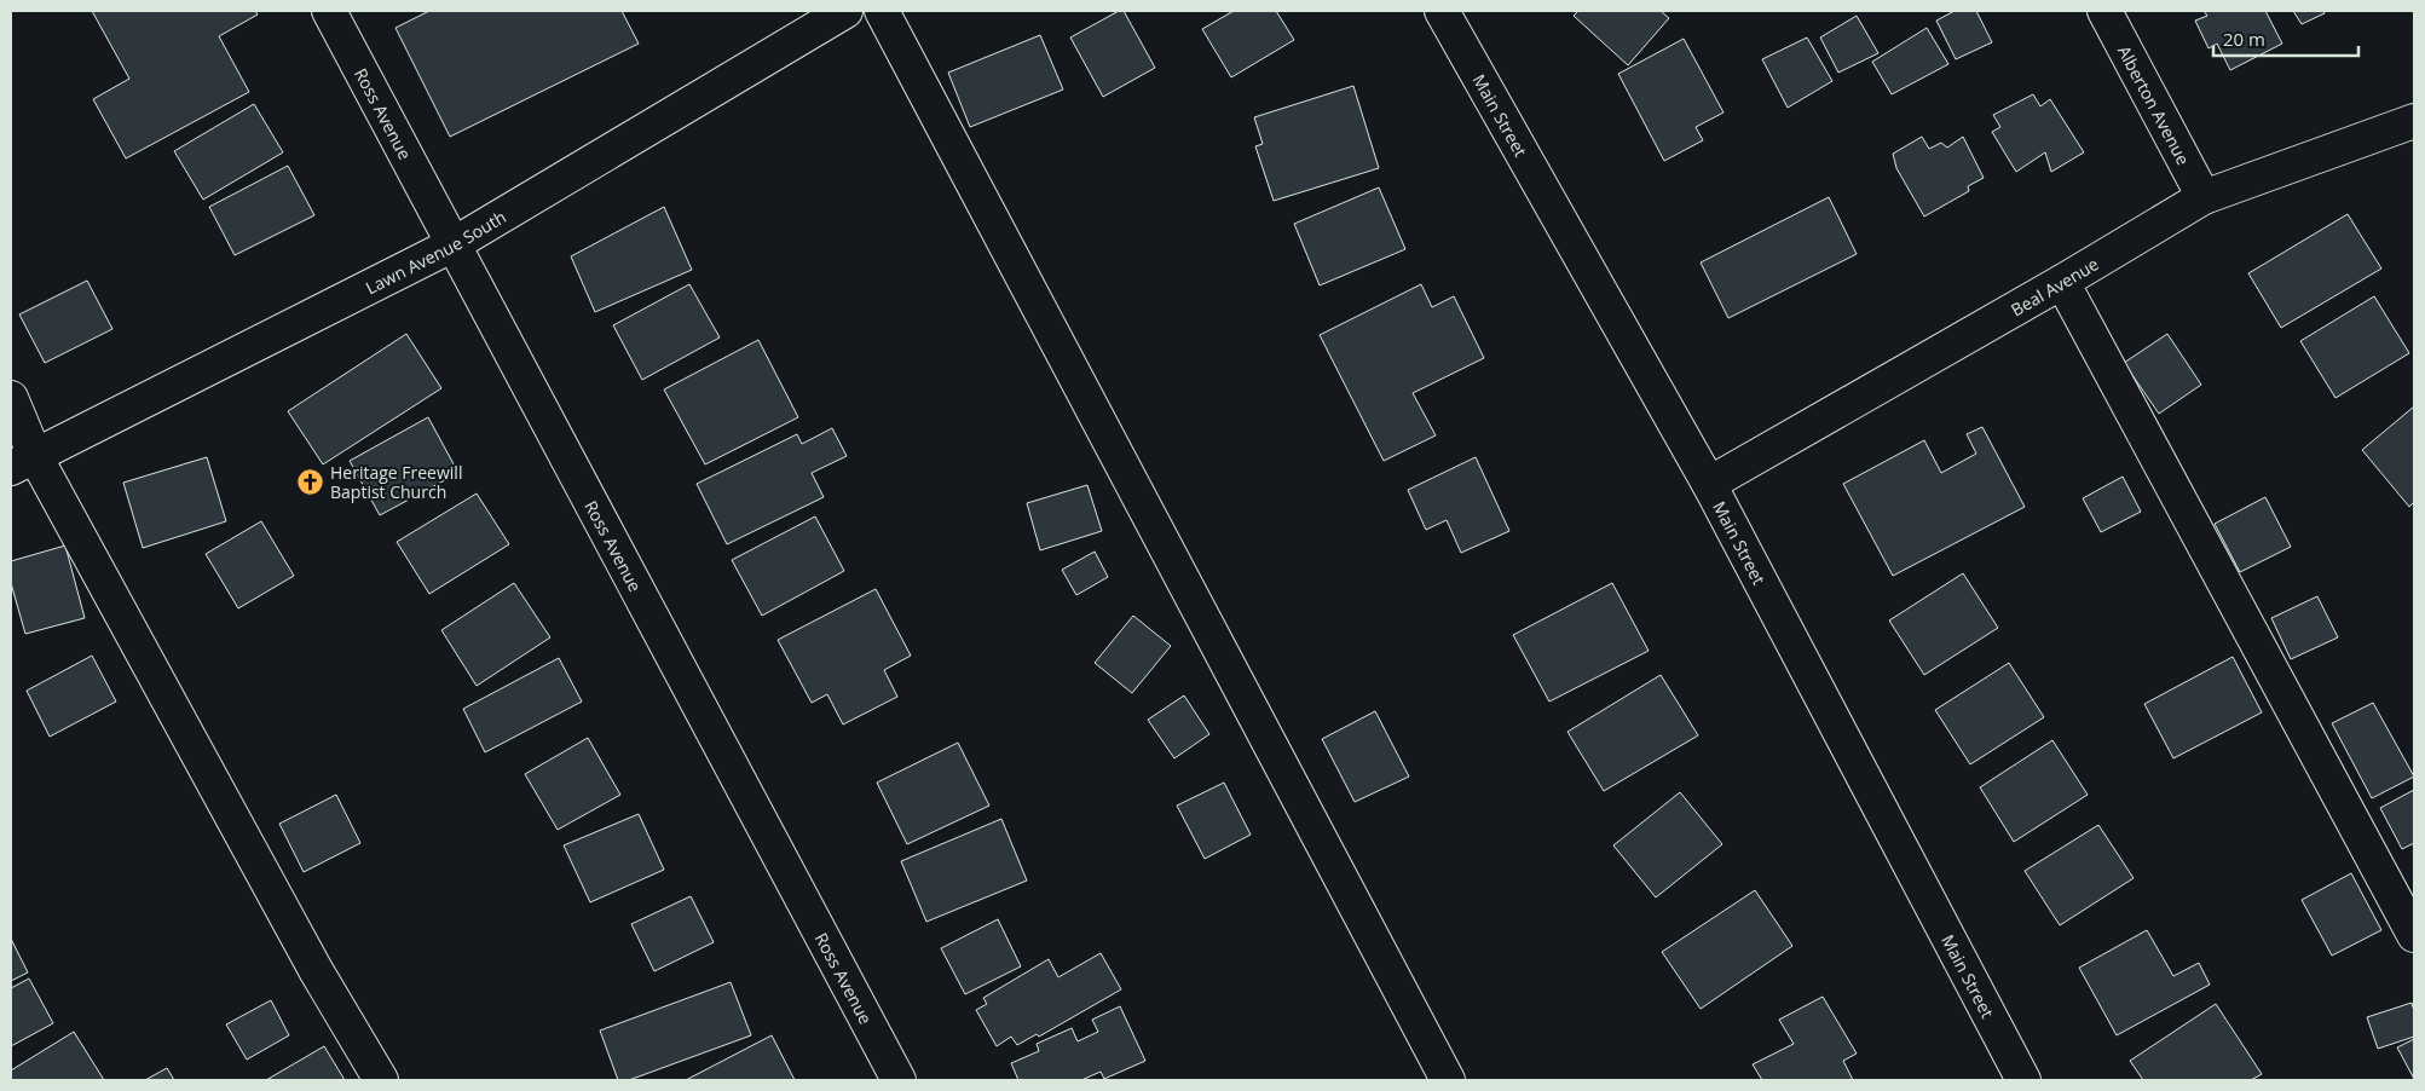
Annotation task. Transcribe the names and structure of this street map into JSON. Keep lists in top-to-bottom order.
{
  "streets": {
    "street": [
      "Alberton Avenue",
      "Ross Avenue",
      "Main Street",
      "Lawn Avenue South",
      "Beal Avenue"
    ]
  },
  "crossings": [
    ["Alberton Avenue", "Beal Avenue"],
    ["Ross Avenue", "Lawn Avenue South"],
    ["Main Street", "Beal Avenue"]
  ],
  "places": {
    "church": ["Heritage Freewill Baptist Church"]
  },
  "scale_bar": "20 m"
}
